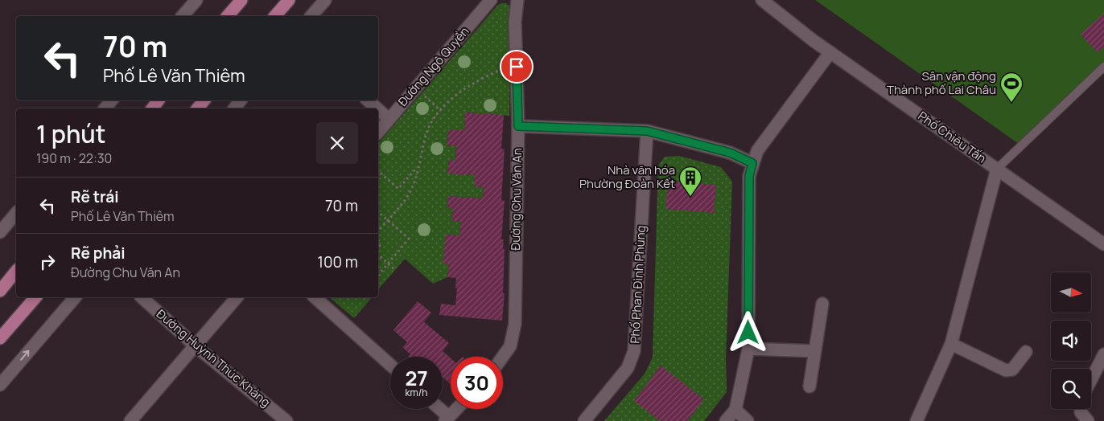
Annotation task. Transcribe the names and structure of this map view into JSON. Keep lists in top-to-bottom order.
{
  "streets": {
    "street": [
      "Đường Ngô Quyền",
      "Phố Chiêu Tấn",
      "Đường Chu Văn An",
      "Phố Phan Đình Phùng",
      "Đường Huỳnh Thúc Kháng"
    ]
  },
  "places": {
    "sports": ["Sân vận động Thành phố Lai Châu"],
    "building": ["Nhà văn hóa Phường Đoàn Kết"]
  },
  "north": "right",
  "page": {
    "turn": ["70 m", "Phố Lê Văn Thiêm"],
    "heading": ["1 phút", "190 m · 22:30"],
    "list": [
      {
        "name": "Rẽ trái",
        "note": "Phố Lê Văn Thiêm",
        "value": "70 m"
      },
      {
        "name": "Rẽ phải",
        "note": "Đường Chu Văn An",
        "value": "100 m"
      }
    ],
    "speed": "27 km/h",
    "limit": "30"
  }
}
